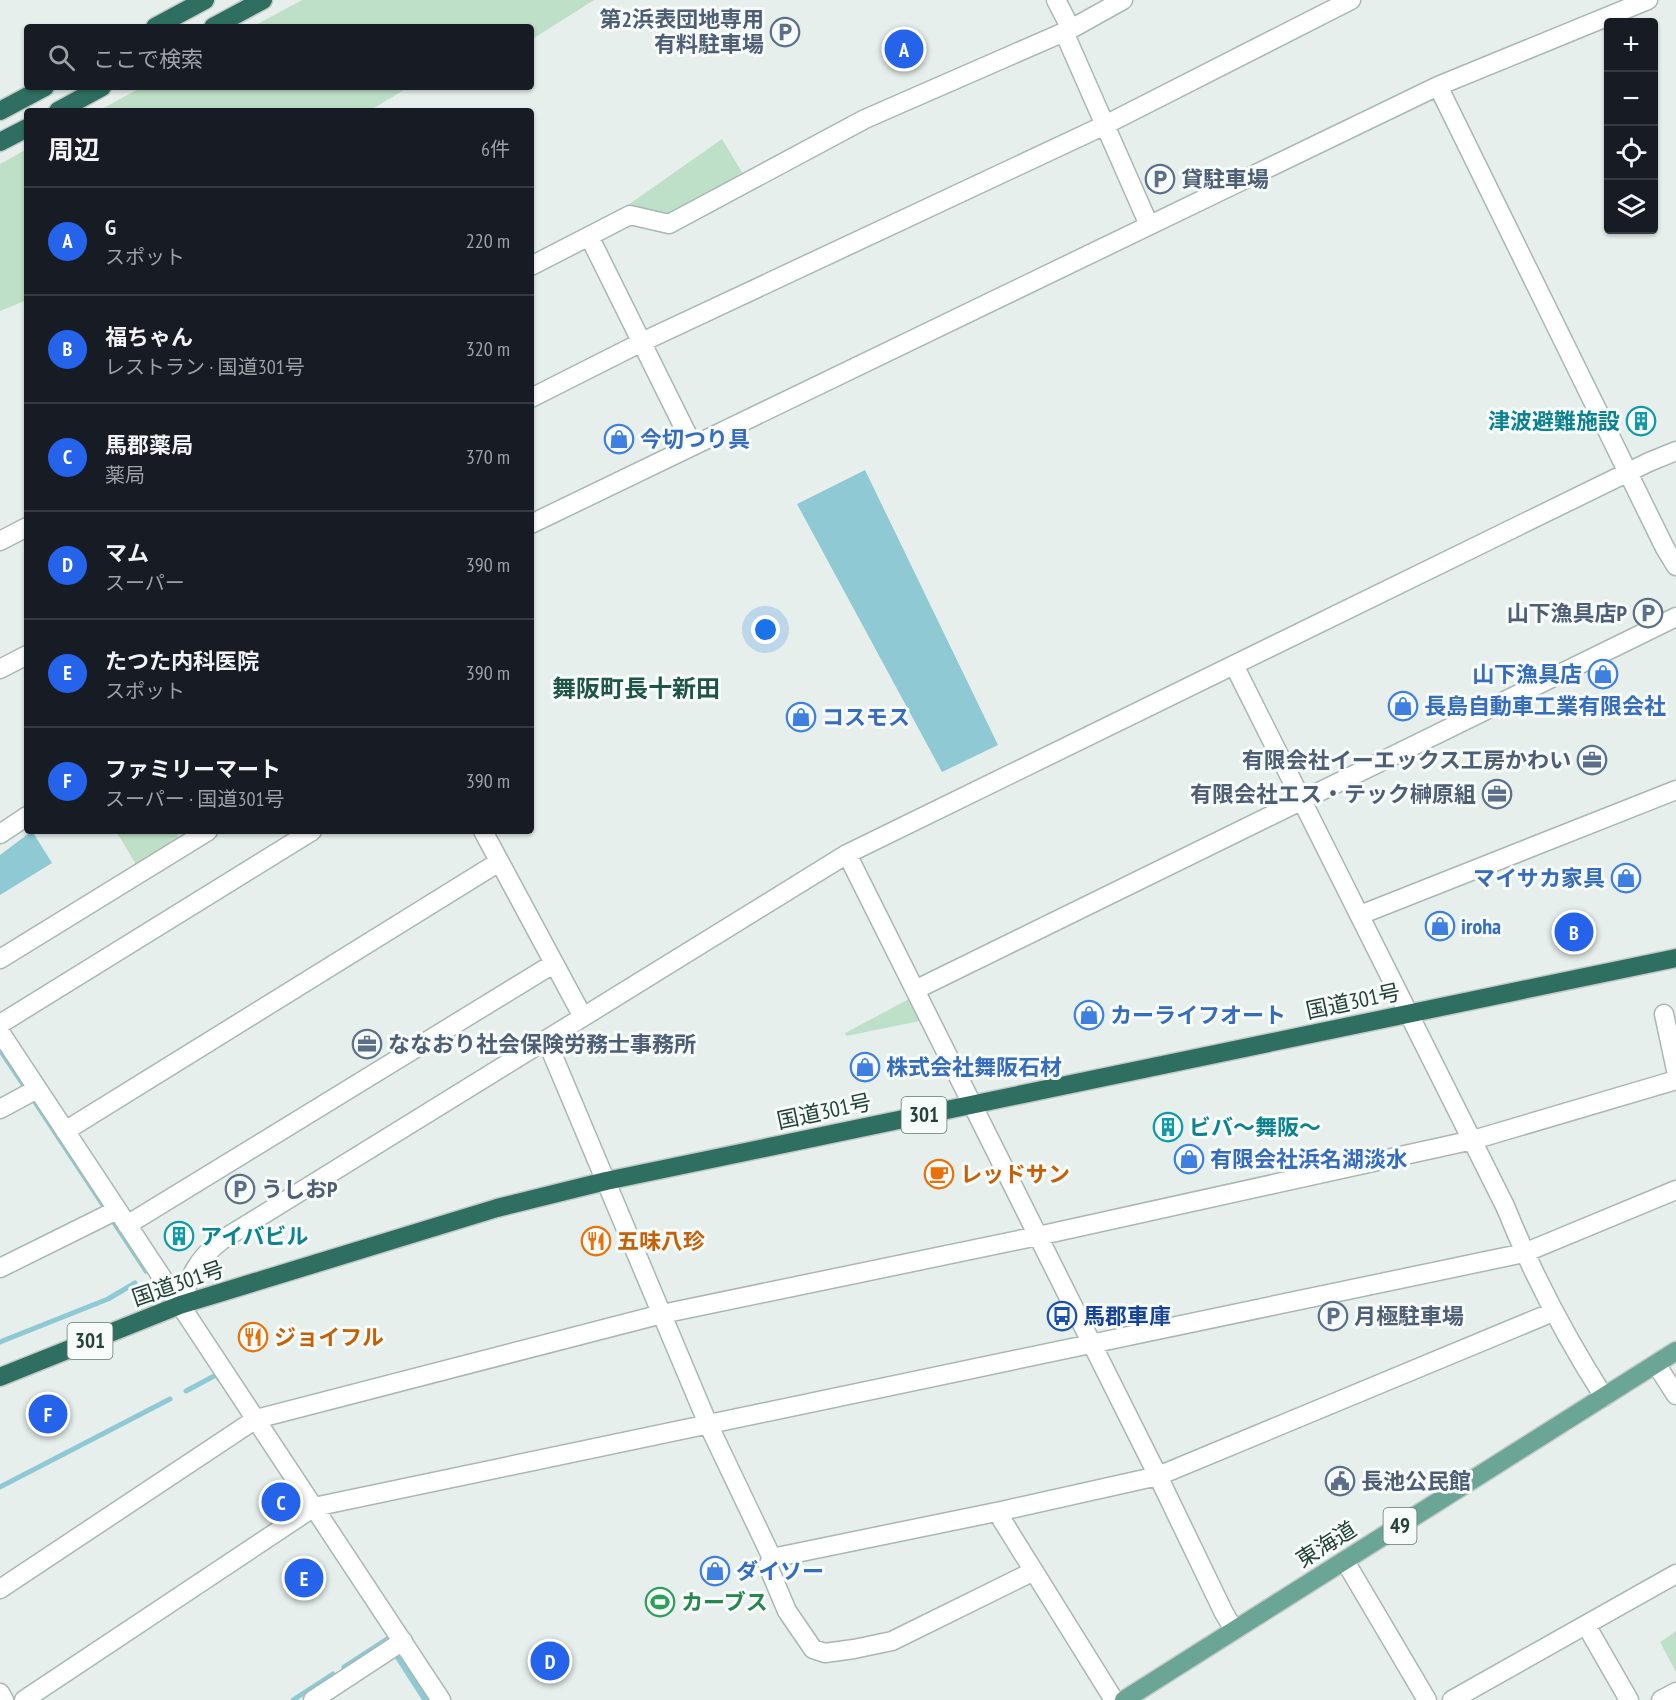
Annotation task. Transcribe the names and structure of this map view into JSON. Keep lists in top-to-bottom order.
{
  "streets": {
    "highway": ["国道301号", "301"],
    "main road": ["49", "東海道"]
  },
  "districts": ["舞阪町長十新田"],
  "places": {
    "parking": [
      "第2浜表団地専用 有料駐車場",
      "貸駐車場",
      "山下漁具店P",
      "うしおP",
      "月極駐車場"
    ],
    "building": ["津波避難施設", "ビバ～舞阪～", "アイバビル"],
    "shop": [
      "今切つり具",
      "山下漁具店",
      "長島自動車工業有限会社",
      "コスモス",
      "マイサカ家具",
      "iroha",
      "カーライフオート",
      "株式会社舞阪石材",
      "有限会社浜名湖淡水",
      "ダイソー"
    ],
    "office": ["有限会社イーエックス工房かわい", "有限会社エス・テック榊原組", "ななおり社会保険労務士事務所"],
    "cafe": ["レッドサン"],
    "restaurant": ["五味八珍", "ジョイフル"],
    "bus stop": ["馬郡車庫"],
    "public building": ["長池公民館"],
    "sports": ["カーブス"]
  },
  "page": {
    "map_buttons": ["+", "−"],
    "search": "ここで検索",
    "pins": [
      "A",
      "B",
      "F",
      "C",
      "E",
      "D"
    ],
    "heading": ["周辺", "6件"],
    "list": [
      {
        "mark": "A",
        "name": "G",
        "note": "スポット",
        "value": "220 m"
      },
      {
        "mark": "B",
        "name": "福ちゃん",
        "note": "レストラン · 国道301号",
        "value": "320 m"
      },
      {
        "mark": "C",
        "name": "馬郡薬局",
        "note": "薬局",
        "value": "370 m"
      },
      {
        "mark": "D",
        "name": "マム",
        "note": "スーパー",
        "value": "390 m"
      },
      {
        "mark": "E",
        "name": "たつた内科医院",
        "note": "スポット",
        "value": "390 m"
      },
      {
        "mark": "F",
        "name": "ファミリーマート",
        "note": "スーパー · 国道301号",
        "value": "390 m"
      }
    ]
  }
}
